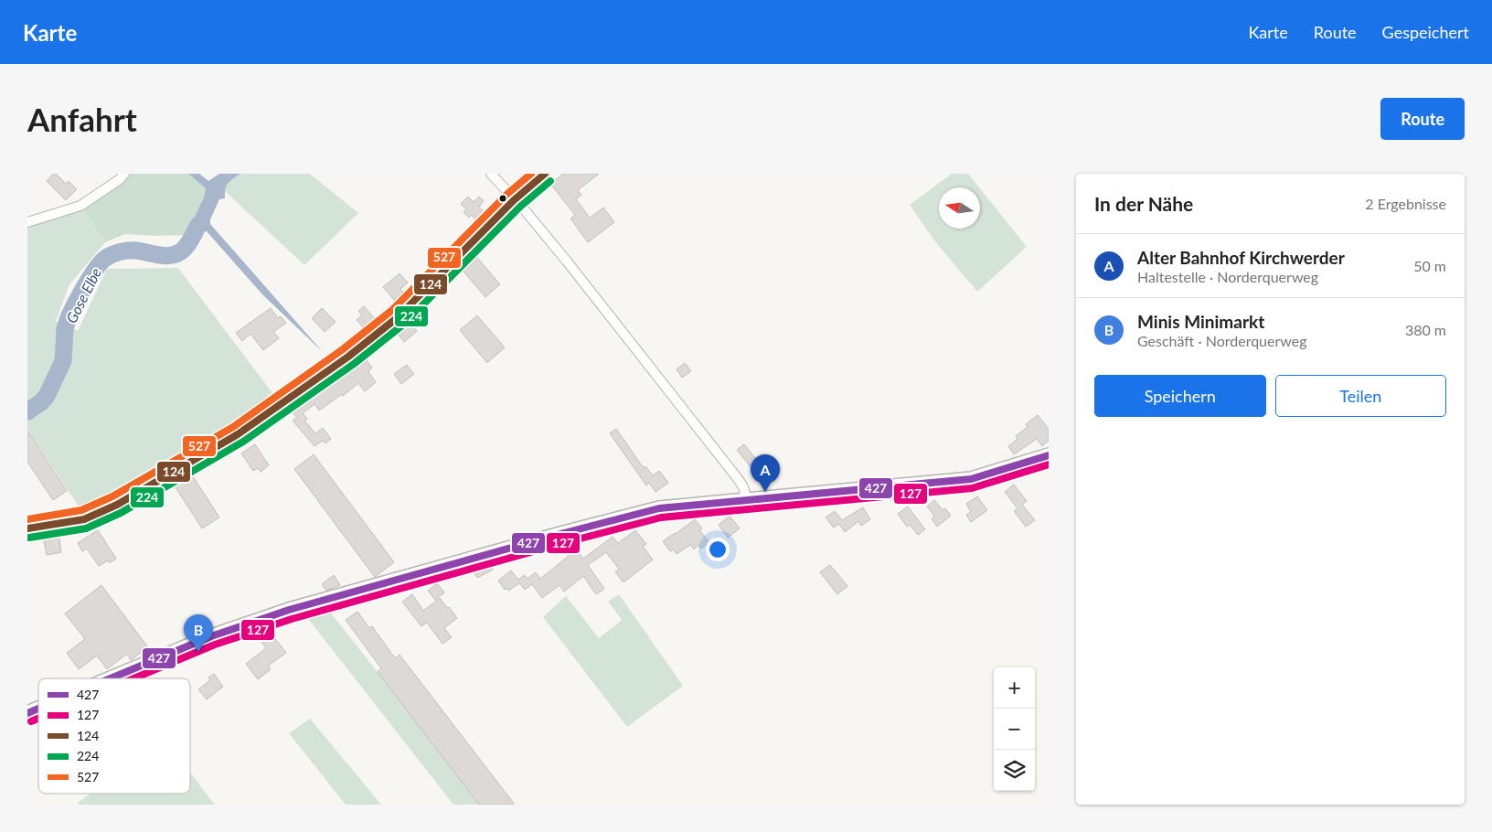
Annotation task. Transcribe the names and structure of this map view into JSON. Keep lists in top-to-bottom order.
{
  "water": ["Gose Elbe"],
  "lines": [
    "transit line 124",
    "transit line 527",
    "transit line 224",
    "transit line 427",
    "transit line 127"
  ],
  "legend": [
    "427",
    "127",
    "124",
    "224",
    "527"
  ],
  "north": "left",
  "page": {
    "header": "Karte",
    "nav": ["Karte", "Route", "Gespeichert"],
    "buttons": [
      "Route",
      ["Speichern", "Teilen"]
    ],
    "title": "Anfahrt",
    "heading": ["In der Nähe", "2 Ergebnisse"],
    "list": [
      {
        "mark": "A",
        "name": "Alter Bahnhof Kirchwerder",
        "note": "Haltestelle · Norderquerweg",
        "value": "50 m"
      },
      {
        "mark": "B",
        "name": "Minis Minimarkt",
        "note": "Geschäft · Norderquerweg",
        "value": "380 m"
      }
    ],
    "pins": ["A", "B"],
    "map_buttons": ["+", "−"]
  }
}
